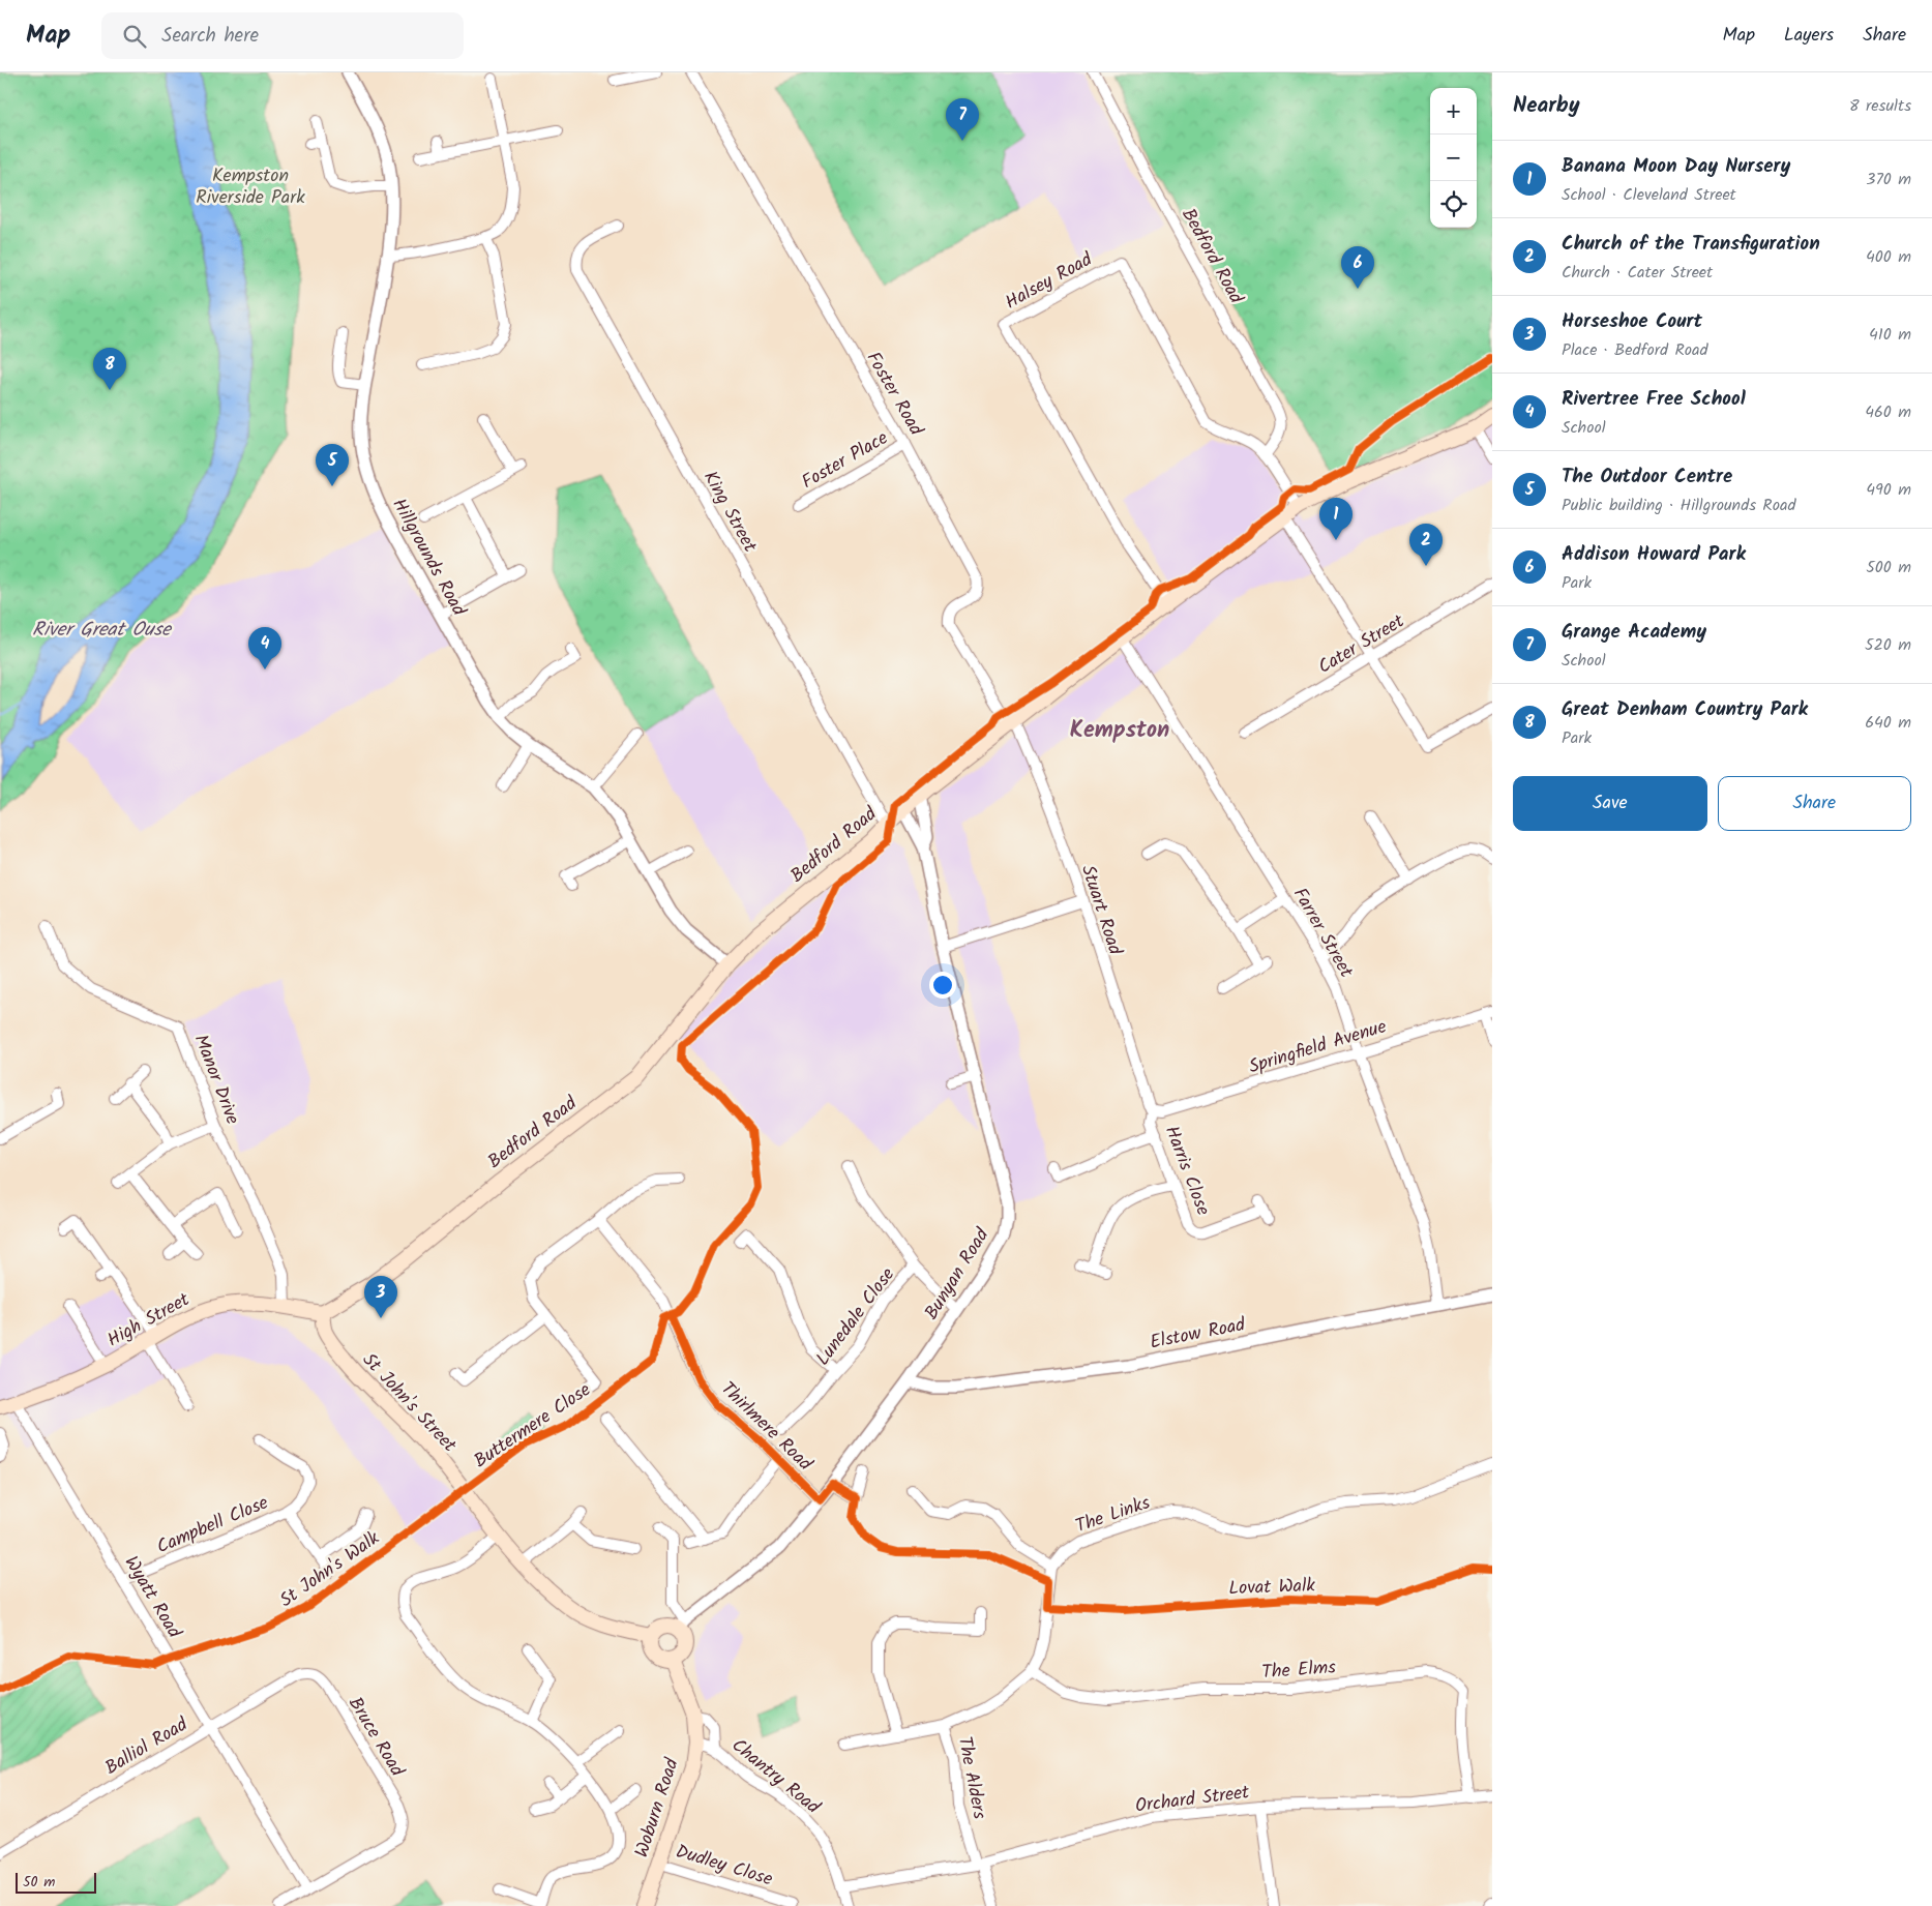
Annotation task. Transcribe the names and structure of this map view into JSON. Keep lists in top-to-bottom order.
{
  "streets": {
    "main road": [
      "Bedford Road",
      "High Street",
      "St John's Street",
      "Woburn Road"
    ],
    "street": [
      "Halsey Road",
      "Foster Road",
      "Foster Place",
      "King Street",
      "Hillgrounds Road",
      "Cater Street",
      "Stuart Road",
      "Farrer Street",
      "Springfield Avenue",
      "Manor Drive",
      "Harris Close",
      "Bunyan Road",
      "Lunedale Close",
      "Elstow Road",
      "Buttermere Close",
      "Thirlmere Road",
      "The Links",
      "Campbell Close",
      "Wyatt Road",
      "The Elms",
      "Bruce Road",
      "Balliol Road",
      "Chantry Road",
      "The Alders",
      "Orchard Street",
      "Dudley Close"
    ],
    "cycle path": ["St John's Walk", "Lovat Walk"]
  },
  "crossings": [
    ["Bedford Road", "Halsey Road"],
    ["Bedford Road", "Foster Road"],
    ["Bedford Road", "King Street"],
    ["Bedford Road", "Hillgrounds Road"],
    ["Bedford Road", "Stuart Road"],
    ["Bedford Road", "Farrer Street"],
    ["Bedford Road", "Bunyan Road"],
    ["Bedford Road", "High Street"],
    ["Bedford Road", "St John's Street"],
    ["Foster Road", "Foster Place"],
    ["Foster Road", "Stuart Road"],
    ["Stuart Road", "Springfield Avenue"],
    ["Stuart Road", "Harris Close"],
    ["Farrer Street", "Springfield Avenue"],
    ["Farrer Street", "Elstow Road"],
    ["Springfield Avenue", "Harris Close"],
    ["Manor Drive", "High Street"],
    ["Bunyan Road", "Elstow Road"],
    ["Bunyan Road", "St John's Street"],
    ["Bunyan Road", "Thirlmere Road"],
    ["Bunyan Road", "Woburn Road"],
    ["High Street", "St John's Street"],
    ["High Street", "Wyatt Road"],
    ["St John's Street", "Woburn Road"],
    ["Campbell Close", "Wyatt Road"],
    ["Wyatt Road", "Bruce Road"],
    ["Wyatt Road", "Balliol Road"],
    ["The Elms", "Orchard Street"],
    ["Bruce Road", "Balliol Road"],
    ["Chantry Road", "Orchard Street"],
    ["Chantry Road", "Woburn Road"],
    ["The Alders", "Orchard Street"],
    ["Woburn Road", "Dudley Close"]
  ],
  "districts": ["Kempston"],
  "water": ["River Great Ouse"],
  "parks": ["Kempston Riverside Park"],
  "scale_bar": "50 m",
  "page": {
    "header": "Map",
    "search": "Search here",
    "nav": ["Map", "Layers", "Share"],
    "heading": ["Nearby", "8 results"],
    "map_buttons": ["+", "−"],
    "pins": [
      "7",
      "6",
      "8",
      "5",
      "1",
      "2",
      "4",
      "3"
    ],
    "list": [
      {
        "mark": "1",
        "name": "Banana Moon Day Nursery",
        "note": "School · Cleveland Street",
        "value": "370 m"
      },
      {
        "mark": "2",
        "name": "Church of the Transfiguration",
        "note": "Church · Cater Street",
        "value": "400 m"
      },
      {
        "mark": "3",
        "name": "Horseshoe Court",
        "note": "Place · Bedford Road",
        "value": "410 m"
      },
      {
        "mark": "4",
        "name": "Rivertree Free School",
        "note": "School",
        "value": "460 m"
      },
      {
        "mark": "5",
        "name": "The Outdoor Centre",
        "note": "Public building · Hillgrounds Road",
        "value": "490 m"
      },
      {
        "mark": "6",
        "name": "Addison Howard Park",
        "note": "Park",
        "value": "500 m"
      },
      {
        "mark": "7",
        "name": "Grange Academy",
        "note": "School",
        "value": "520 m"
      },
      {
        "mark": "8",
        "name": "Great Denham Country Park",
        "note": "Park",
        "value": "640 m"
      }
    ],
    "buttons": ["Save", "Share"],
    "scale": "50 m"
  }
}
